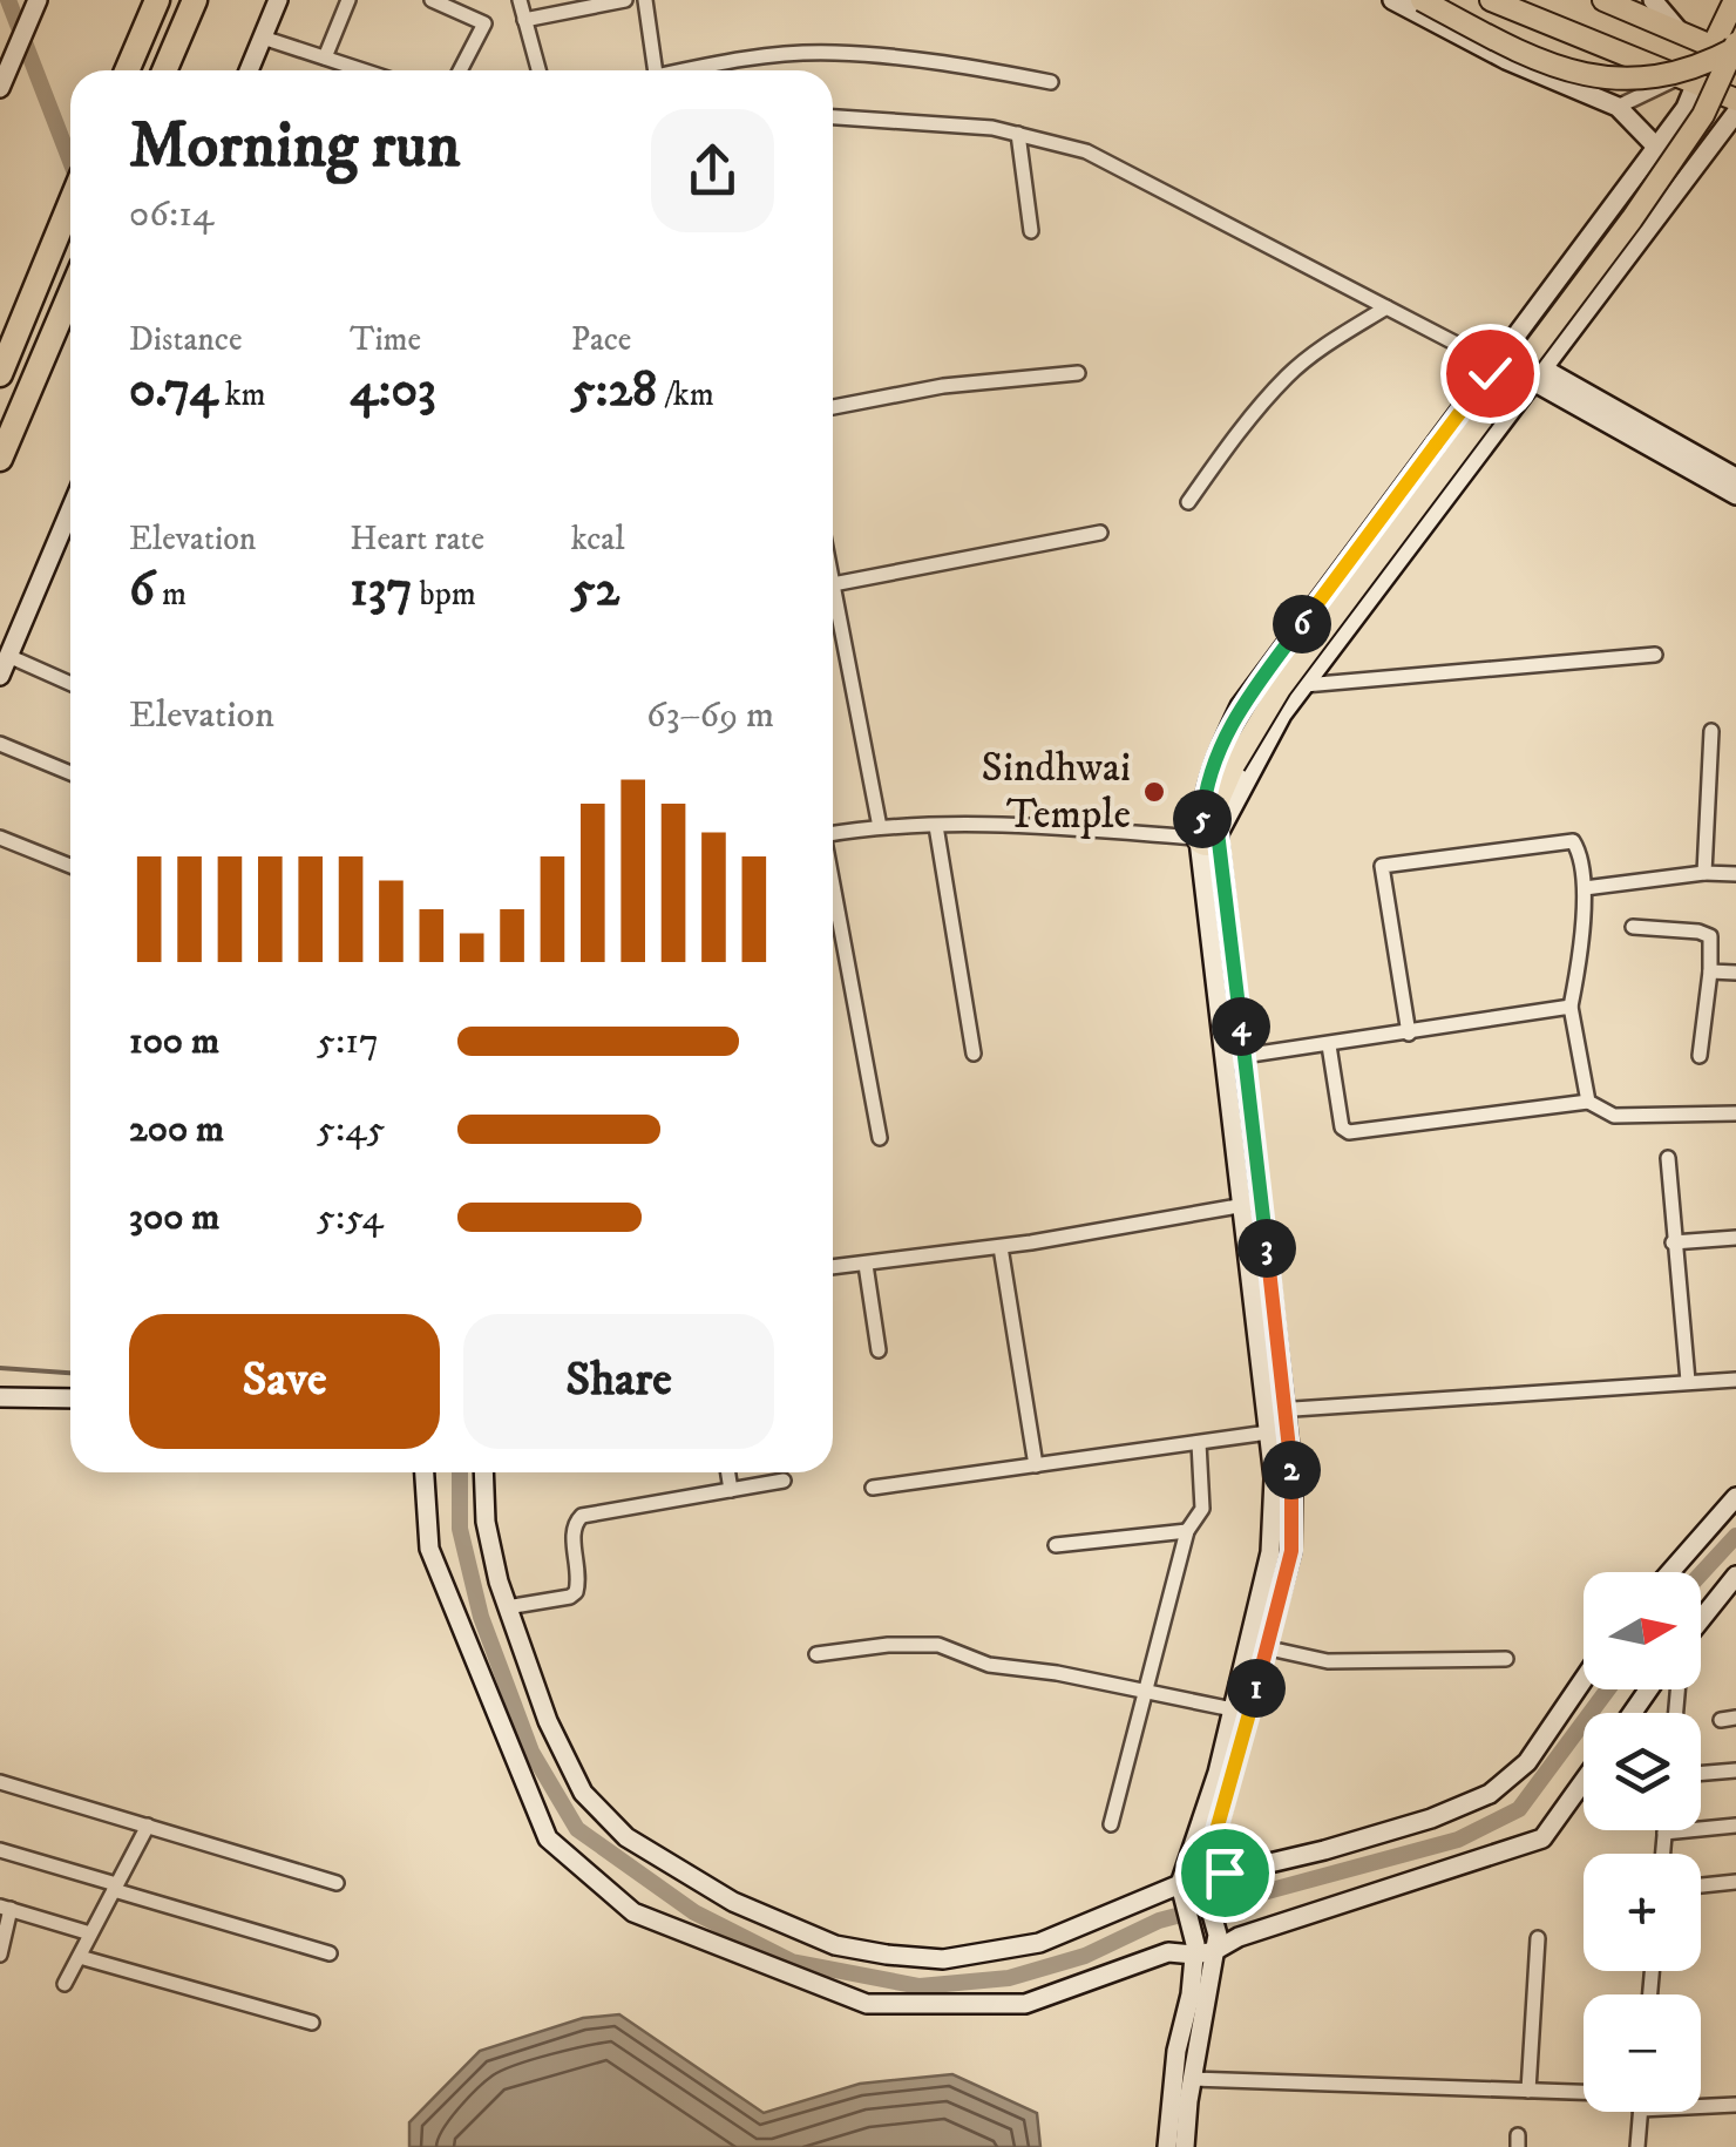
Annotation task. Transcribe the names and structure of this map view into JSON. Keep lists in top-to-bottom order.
{
  "places": ["Sindhwai Temple"],
  "north": "right",
  "page": {
    "heading": ["Morning run", "06:14"],
    "stats": [
      ["Distance", "0.74 km"],
      ["Time", "4:03"],
      ["Pace", "5:28 /km"],
      ["Elevation", "6 m"],
      ["Heart rate", "137 bpm"],
      ["kcal", "52"]
    ],
    "pins": [
      "6",
      "5",
      "4",
      "3",
      "2",
      "1"
    ],
    "chart": ["Elevation", "63–69 m"],
    "list": [
      {
        "name": "100 m",
        "note": "5:17"
      },
      {
        "name": "200 m",
        "note": "5:45"
      },
      {
        "name": "300 m",
        "note": "5:54"
      }
    ],
    "buttons": ["Save", "Share"],
    "map_buttons": ["+", "−"]
  }
}
